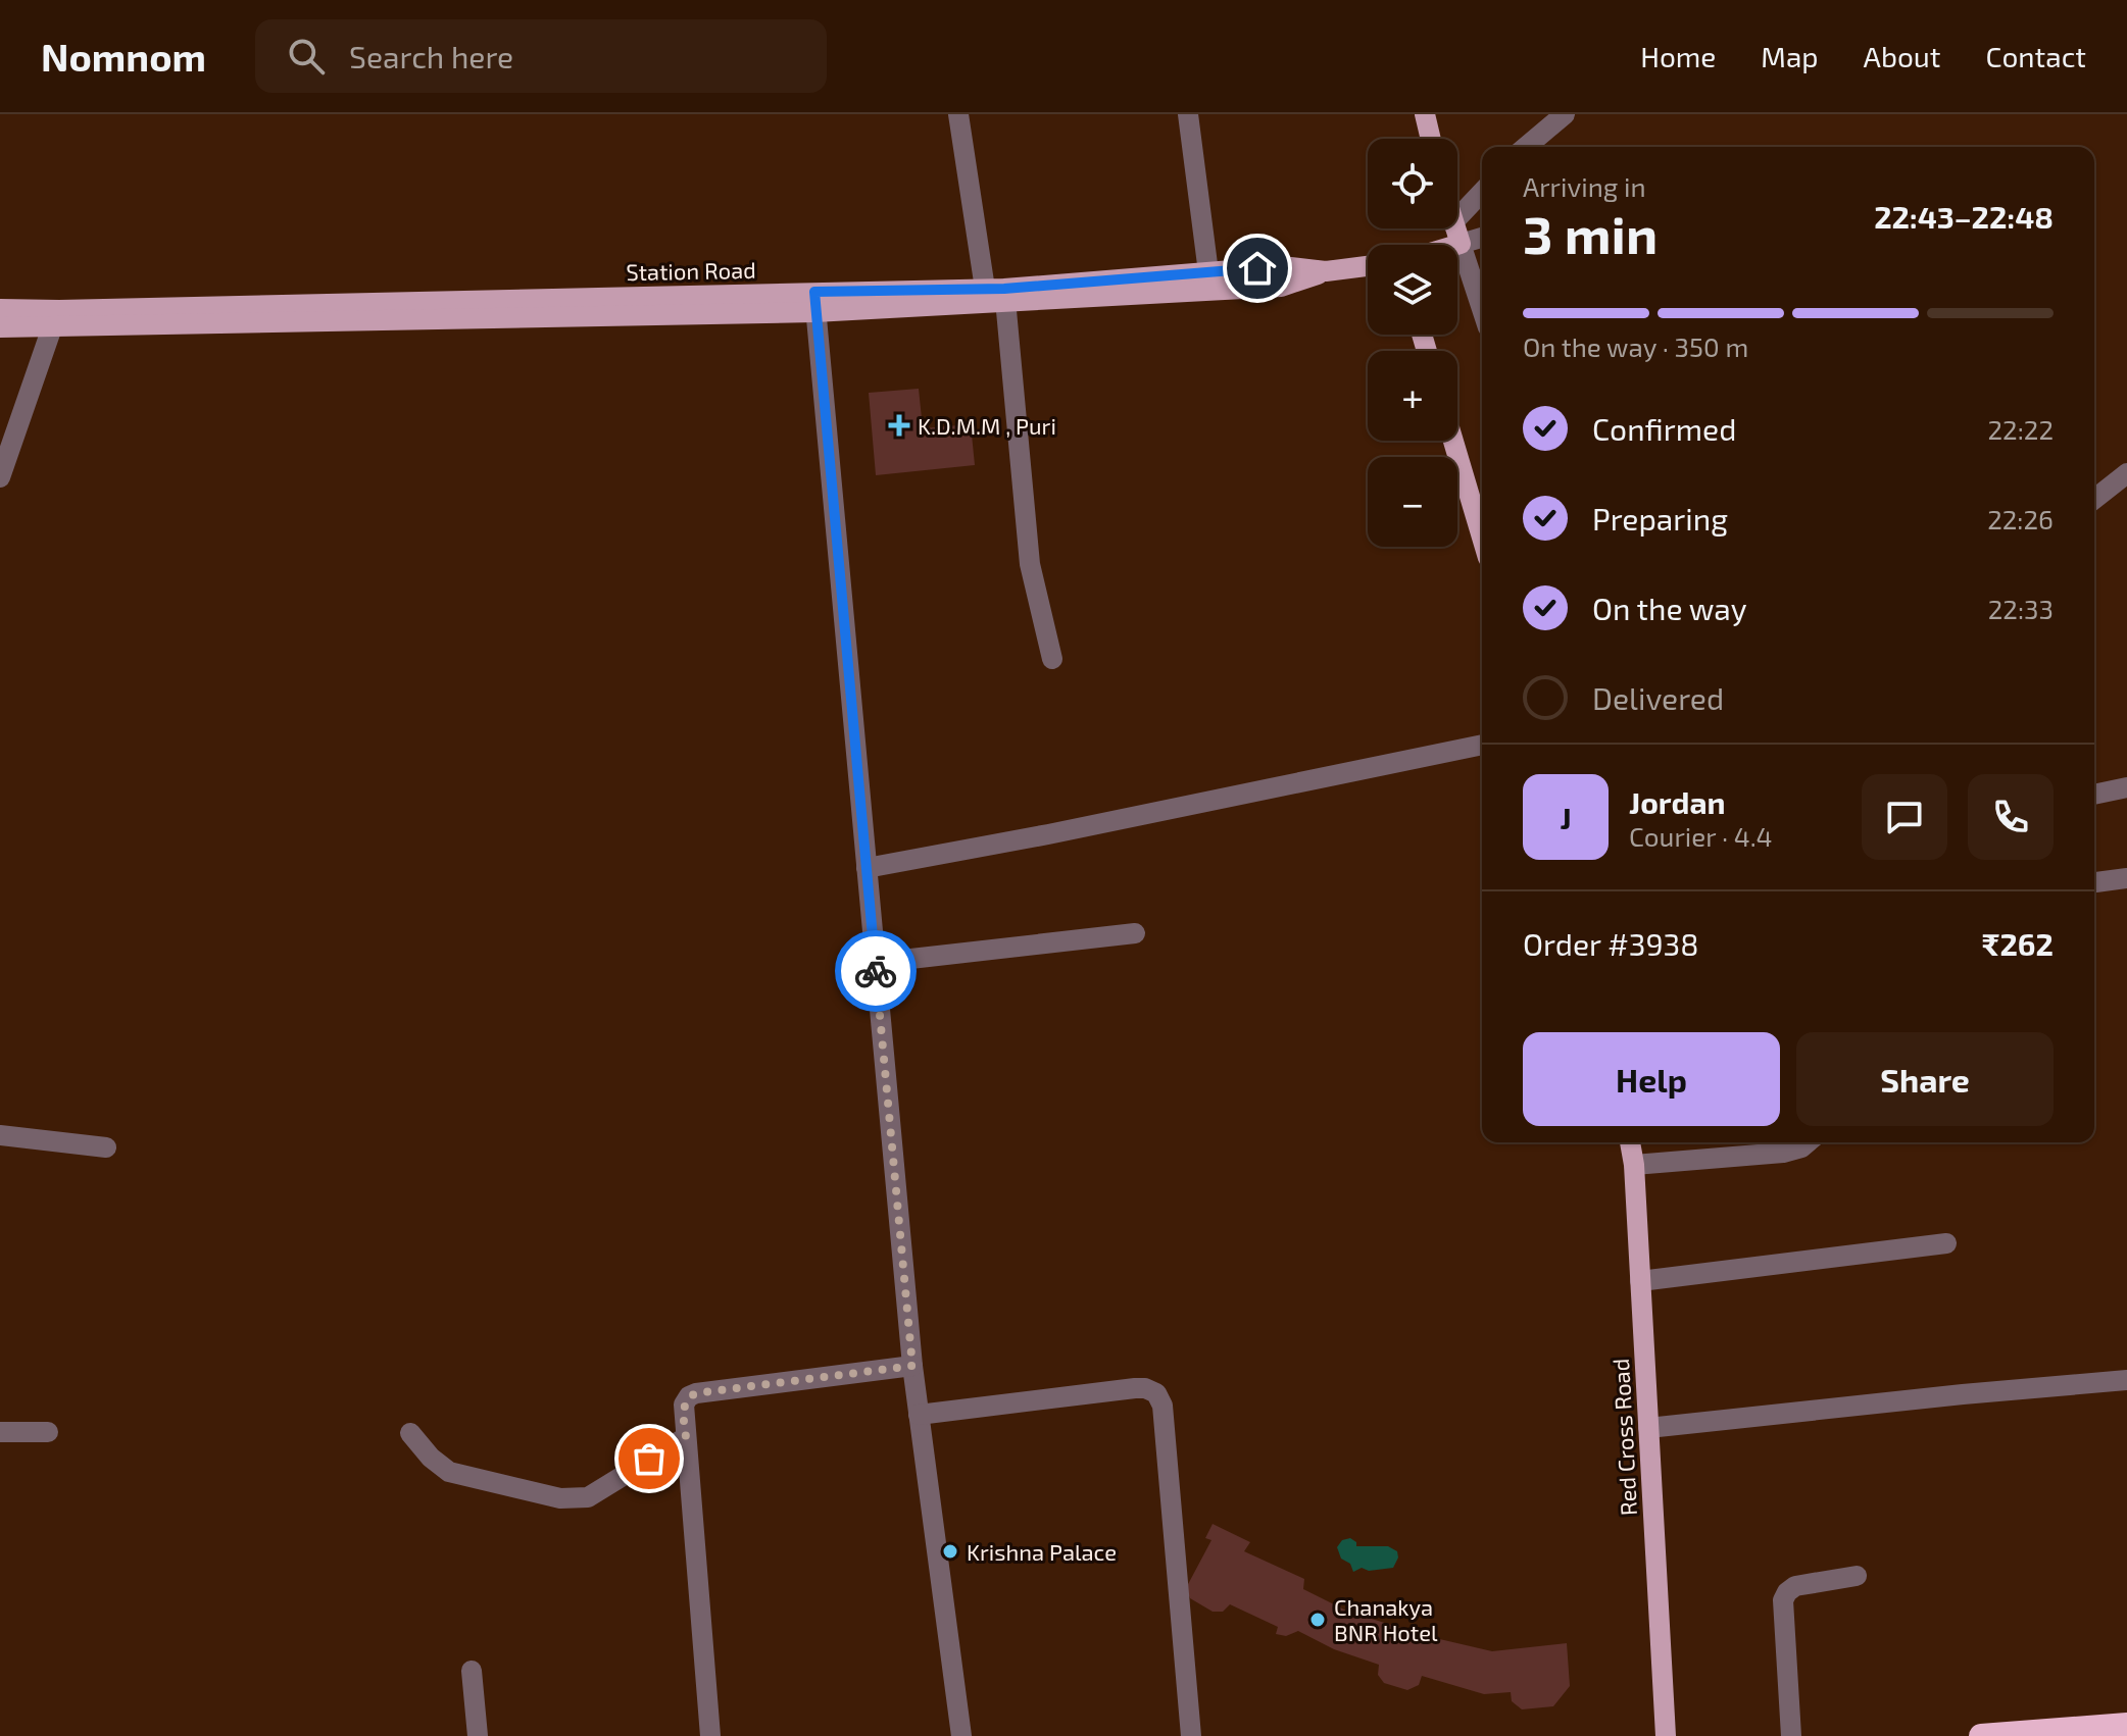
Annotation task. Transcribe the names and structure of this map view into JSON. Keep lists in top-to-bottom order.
{
  "streets": {
    "main road": ["Station Road", "Red Cross Road"]
  },
  "places": {
    "health": ["K.D.M.M , Puri"],
    "other": ["Krishna Palace", "Chanakya BNR Hotel"]
  },
  "page": {
    "header": "Nomnom",
    "search": "Search here",
    "nav": [
      "Home",
      "Map",
      "About",
      "Contact"
    ],
    "map_buttons": ["+", "−"],
    "heading": ["3 min", "Arriving in", "22:43–22:48"],
    "panel": [
      "Jordan",
      "Courier · 4.4",
      "Order #3938",
      "₹262"
    ],
    "bar": "On the way · 350 m",
    "list": [
      ["Confirmed", "22:22"],
      ["Preparing", "22:26"],
      ["On the way", "22:33"],
      "Delivered"
    ],
    "round": "J",
    "buttons": ["Help", "Share"]
  }
}
